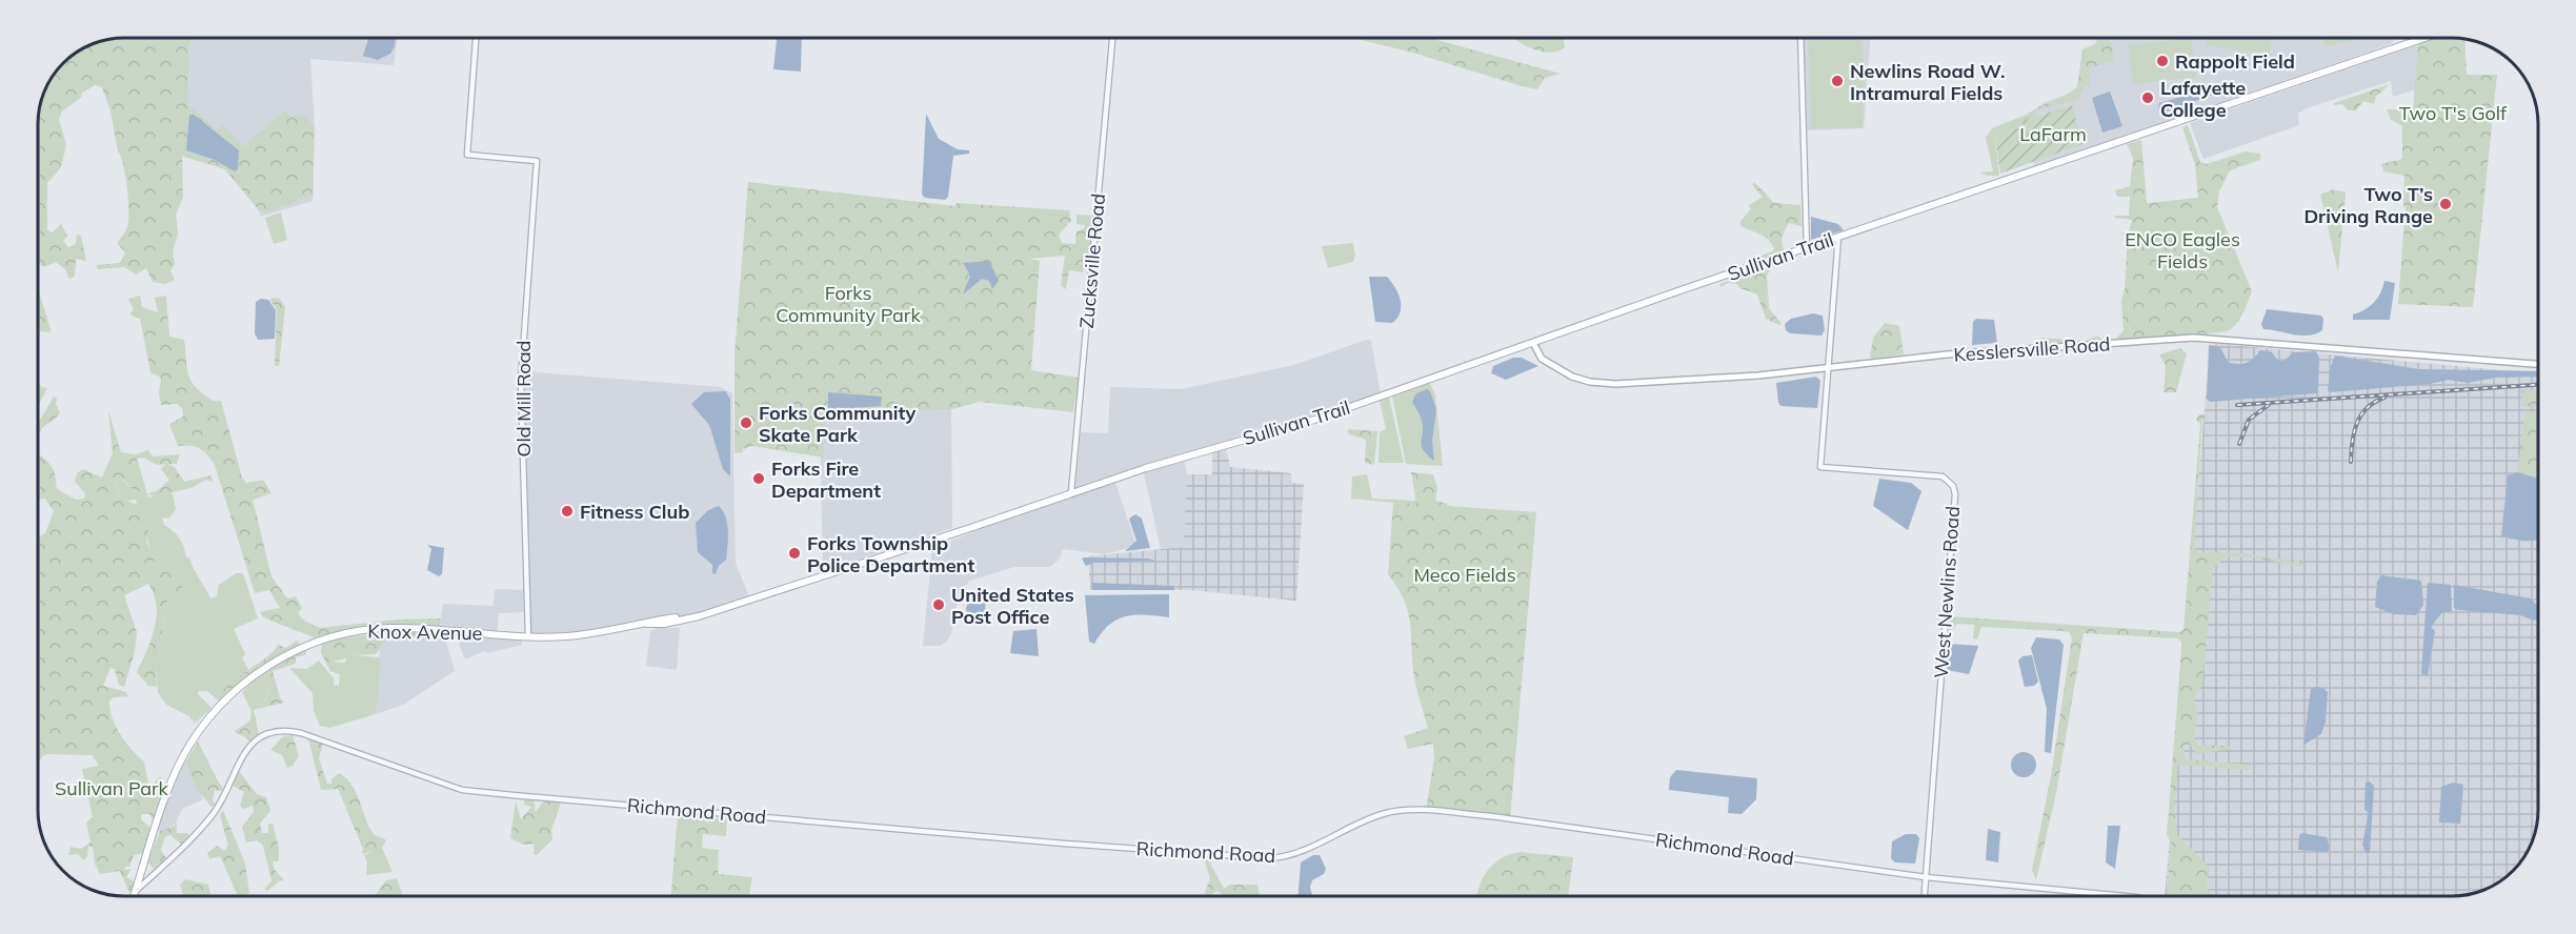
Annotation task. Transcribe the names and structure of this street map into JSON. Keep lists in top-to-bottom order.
{
  "streets": {
    "main road": ["Sullivan Trail", "Kesslersville Road", "Knox Avenue"],
    "street": [
      "Zucksville Road",
      "Old Mill Road",
      "West Newlins Road",
      "Richmond Road"
    ]
  },
  "crossings": [
    ["Sullivan Trail", "Zucksville Road"],
    ["Sullivan Trail", "Kesslersville Road"],
    ["Sullivan Trail", "Old Mill Road"],
    ["Sullivan Trail", "West Newlins Road"],
    ["Sullivan Trail", "Knox Avenue"],
    ["Kesslersville Road", "West Newlins Road"],
    ["Old Mill Road", "Knox Avenue"],
    ["West Newlins Road", "Richmond Road"],
    ["Knox Avenue", "Richmond Road"]
  ],
  "parks": [
    "Two T's Golf",
    "LaFarm",
    "ENCO Eagles Fields",
    "Forks Community Park",
    "Meco Fields",
    "Sullivan Park"
  ],
  "places": [
    "Rappolt Field",
    "Newlins Road W. Intramural Fields",
    "Lafayette College",
    "Two T’s Driving Range",
    "Forks Community Skate Park",
    "Forks Fire Department",
    "Fitness Club",
    "Forks Township Police Department",
    "United States Post Office"
  ]
}
